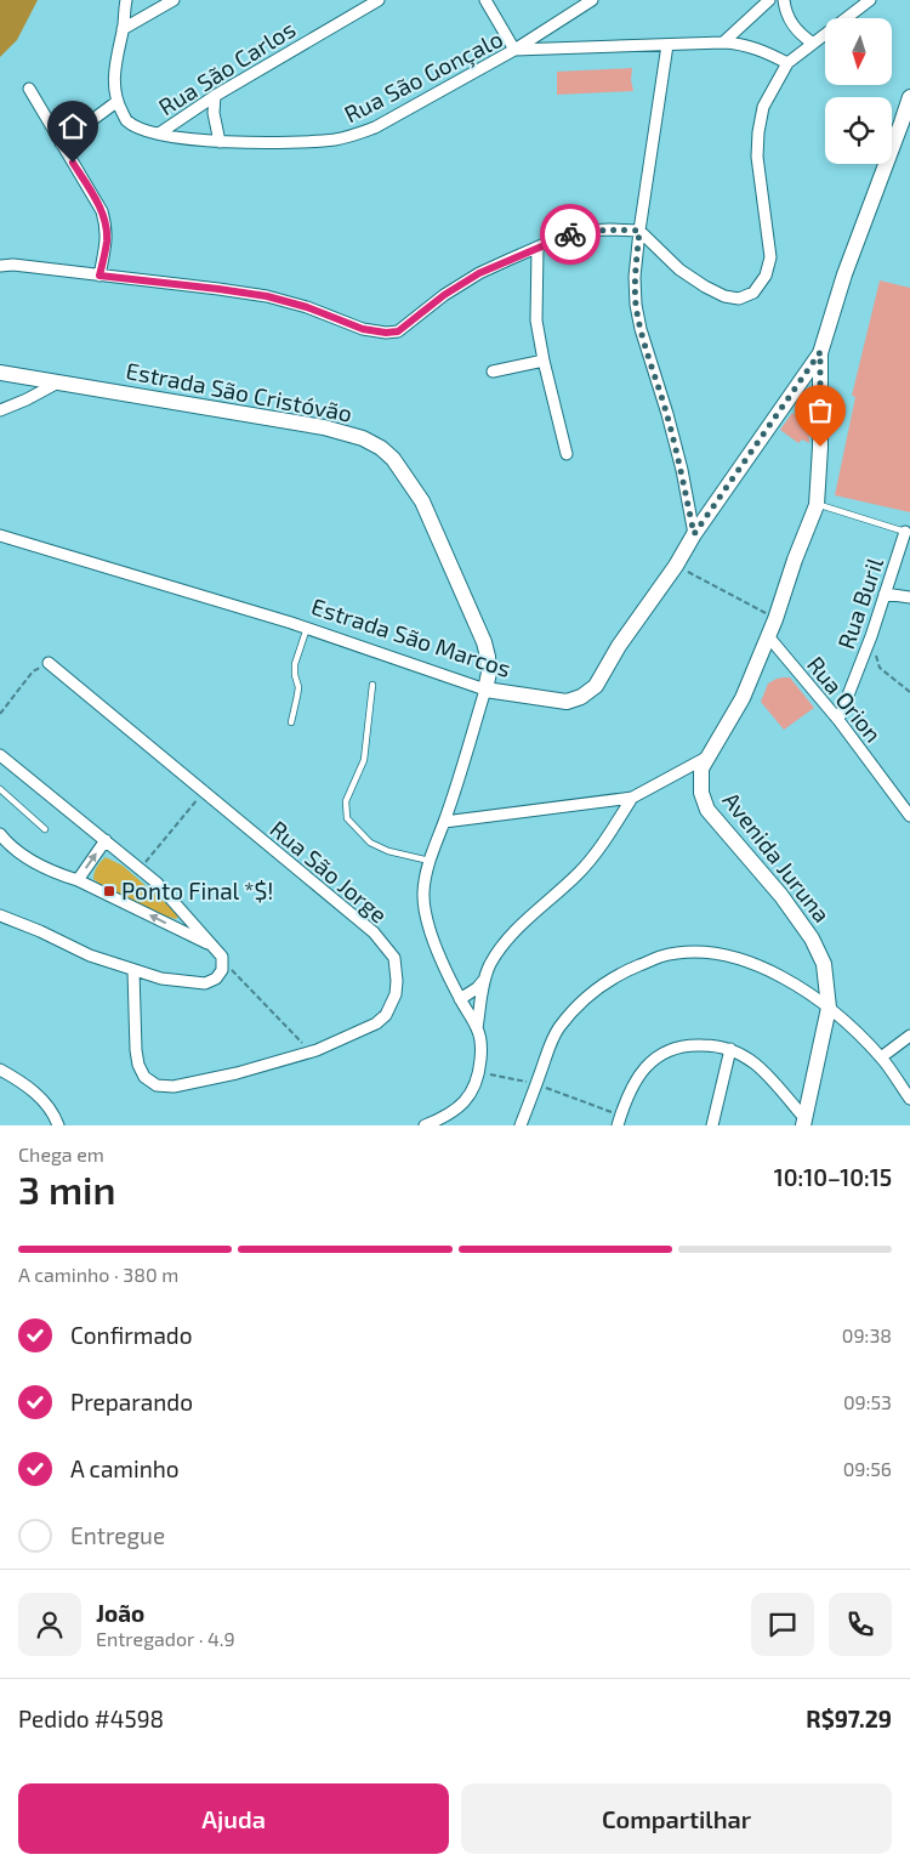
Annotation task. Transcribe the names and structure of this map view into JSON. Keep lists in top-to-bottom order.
{
  "streets": {
    "street": [
      "Rua São Carlos",
      "Rua São Gonçalo",
      "Estrada São Cristóvão",
      "Rua Buril",
      "Estrada São Marcos",
      "Rua Orion",
      "Avenida Juruna",
      "Rua São Jorge"
    ]
  },
  "crossings": [
    ["Rua São Carlos", "Rua São Gonçalo"],
    ["Estrada São Cristóvão", "Estrada São Marcos"],
    ["Rua Buril", "Rua Orion"],
    ["Estrada São Marcos", "Avenida Juruna"],
    ["Rua Orion", "Avenida Juruna"]
  ],
  "places": {
    "transit": ["Ponto Final *$!"]
  },
  "north": "bottom",
  "page": {
    "heading": ["3 min", "Chega em", "10:10–10:15"],
    "panel": [
      "João",
      "Entregador · 4.9",
      "Pedido #4598",
      "R$97.29"
    ],
    "bar": "A caminho · 380 m",
    "list": [
      ["Confirmado", "09:38"],
      ["Preparando", "09:53"],
      ["A caminho", "09:56"],
      "Entregue"
    ],
    "buttons": ["Ajuda", "Compartilhar"]
  }
}
